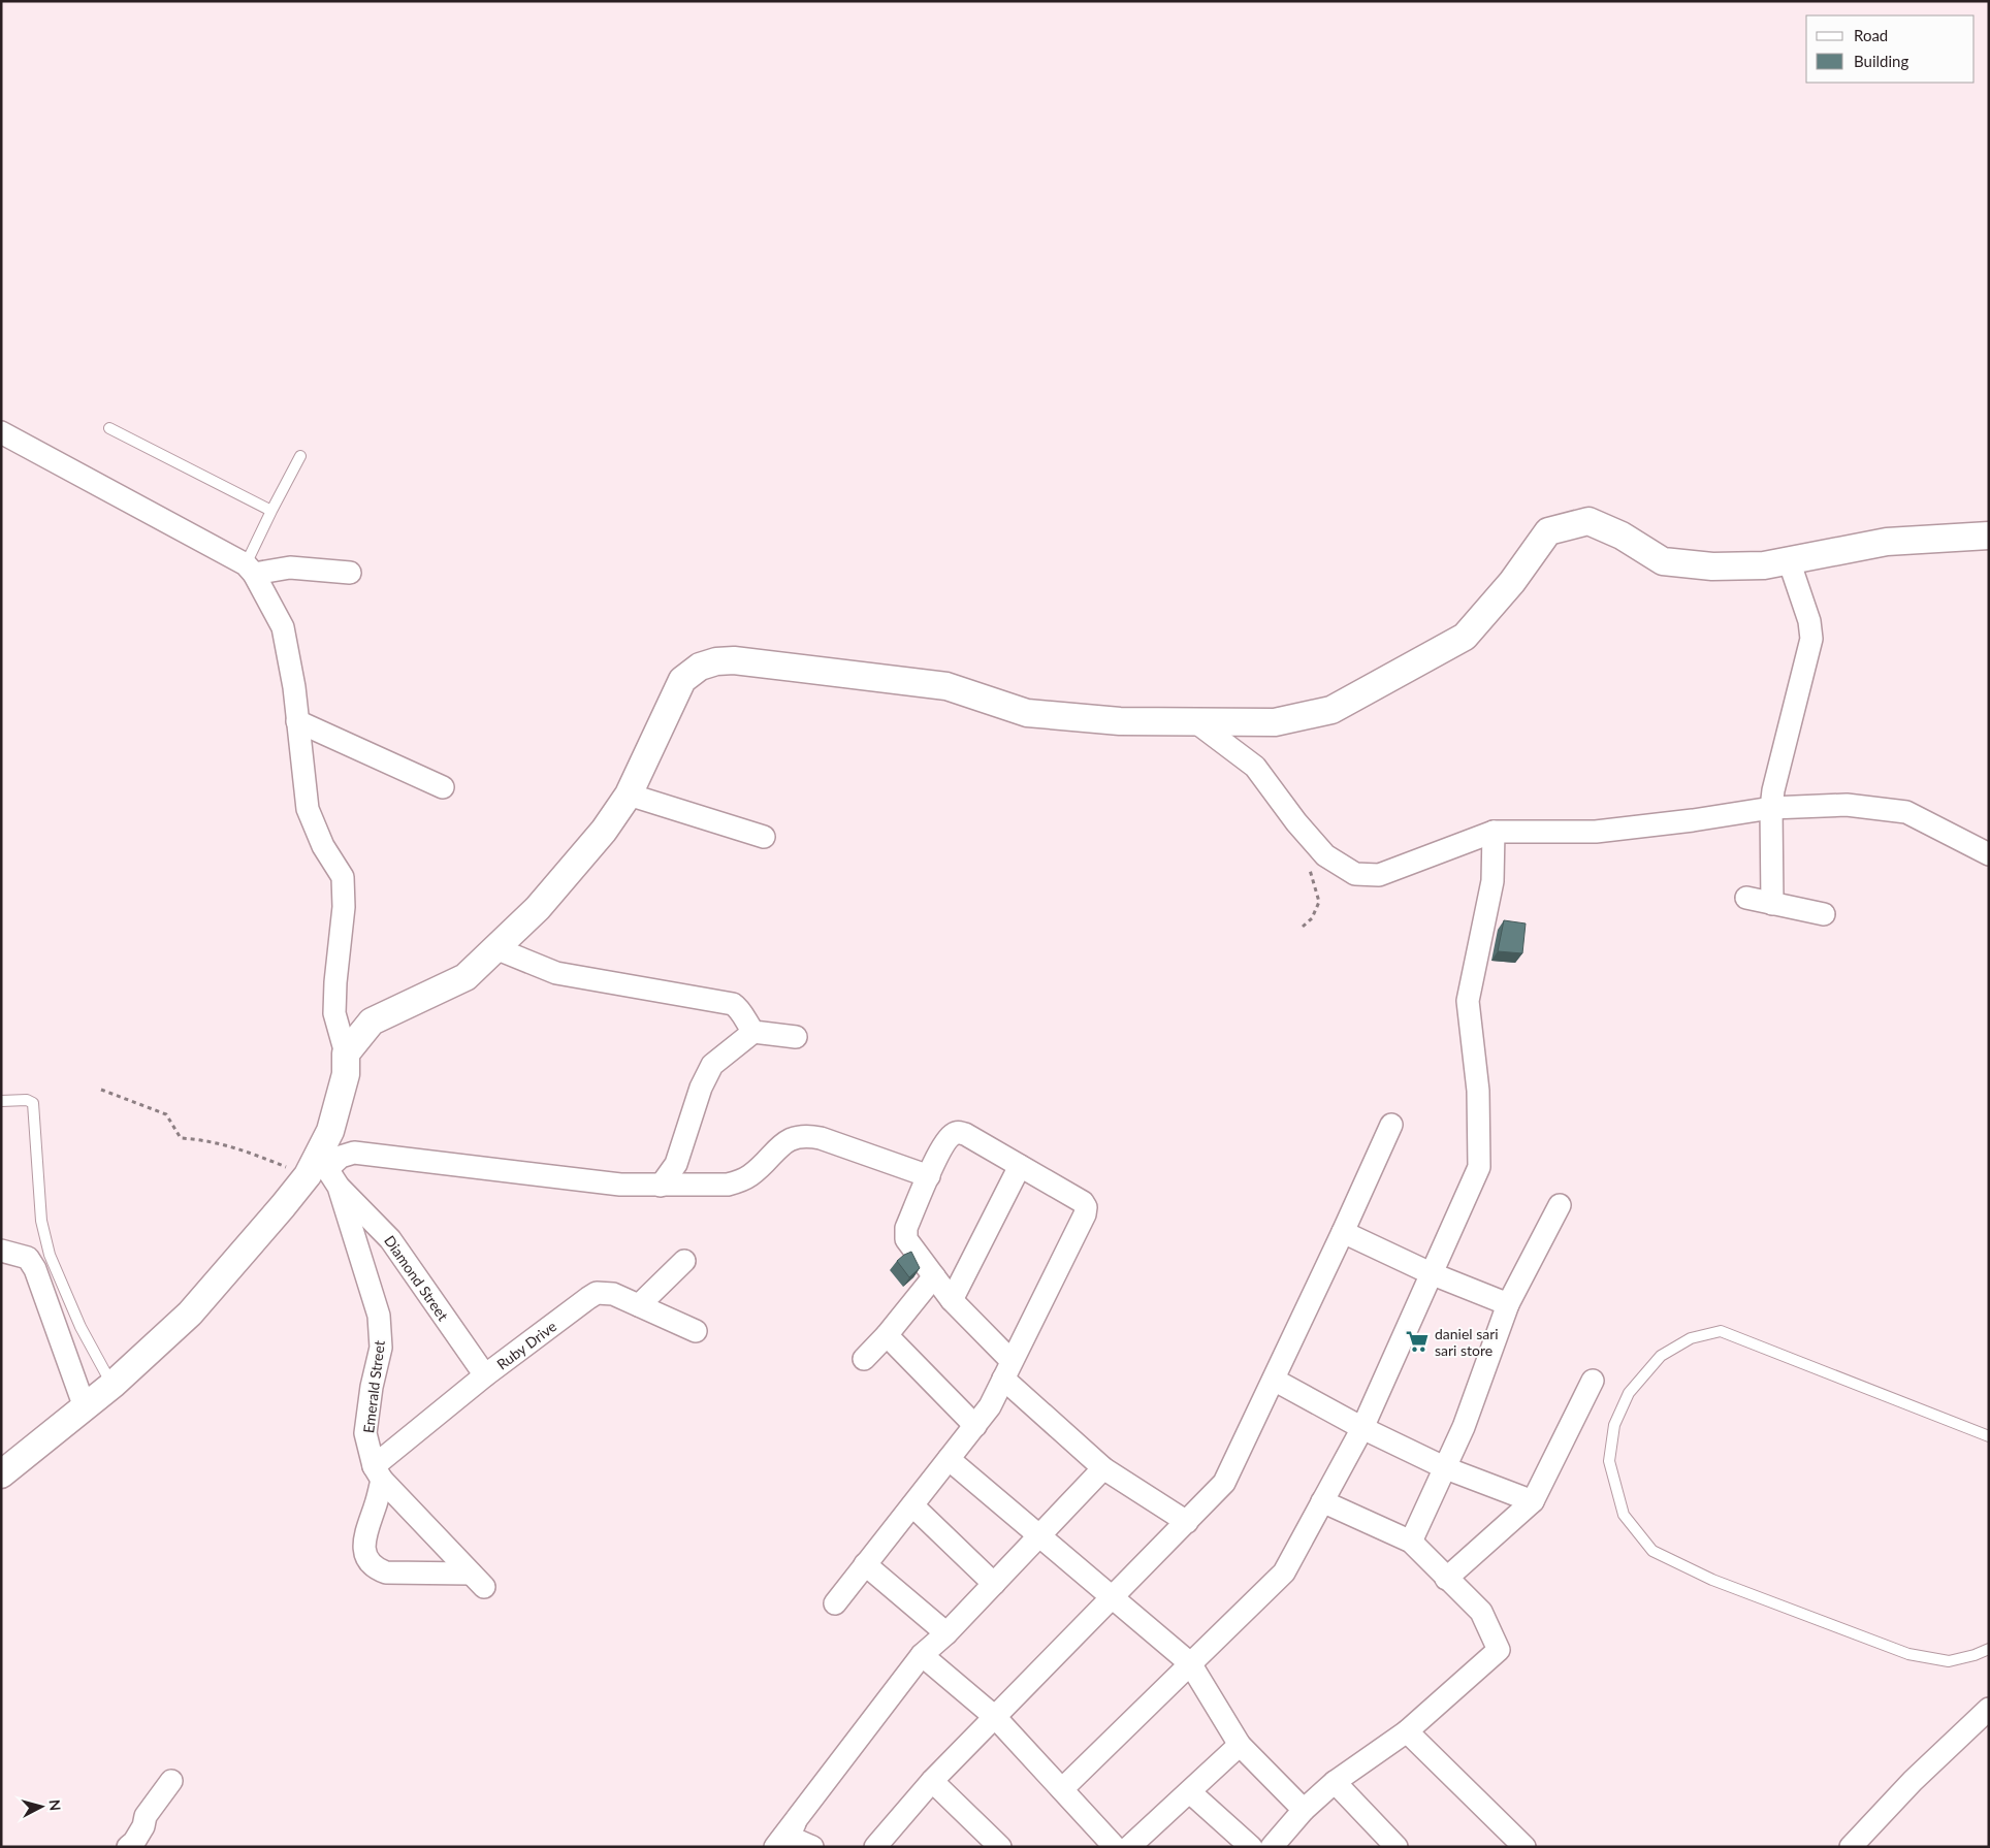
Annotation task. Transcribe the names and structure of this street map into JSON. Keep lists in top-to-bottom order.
{
  "streets": {
    "street": ["Diamond Street", "Ruby Drive", "Emerald Street"]
  },
  "crossings": [
    ["Diamond Street", "Ruby Drive"],
    ["Diamond Street", "Emerald Street"],
    ["Ruby Drive", "Emerald Street"]
  ],
  "places": {
    "supermarket": ["daniel sari sari store"]
  },
  "legend": ["Road", "Building"],
  "north": "right"
}
